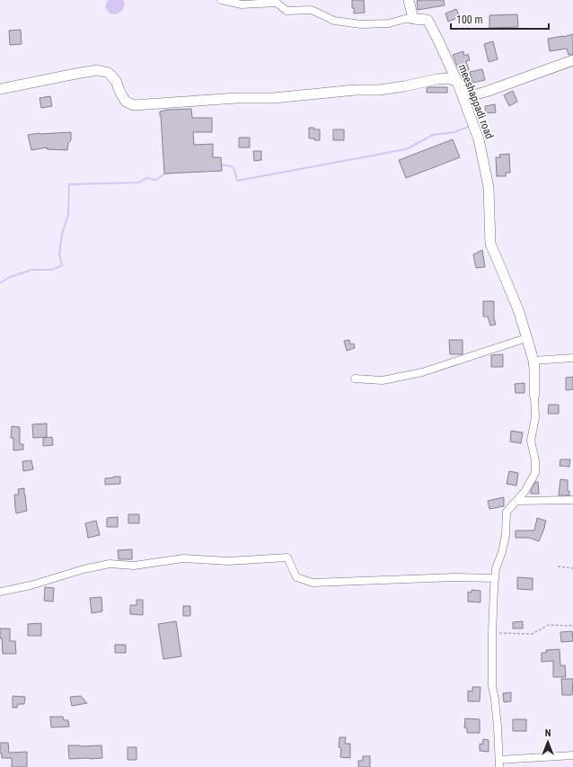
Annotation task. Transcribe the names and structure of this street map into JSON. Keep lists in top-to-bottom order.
{
  "streets": {
    "main road": ["meeshappadi road"]
  },
  "scale_bar": "100 m",
  "north": "top"
}
